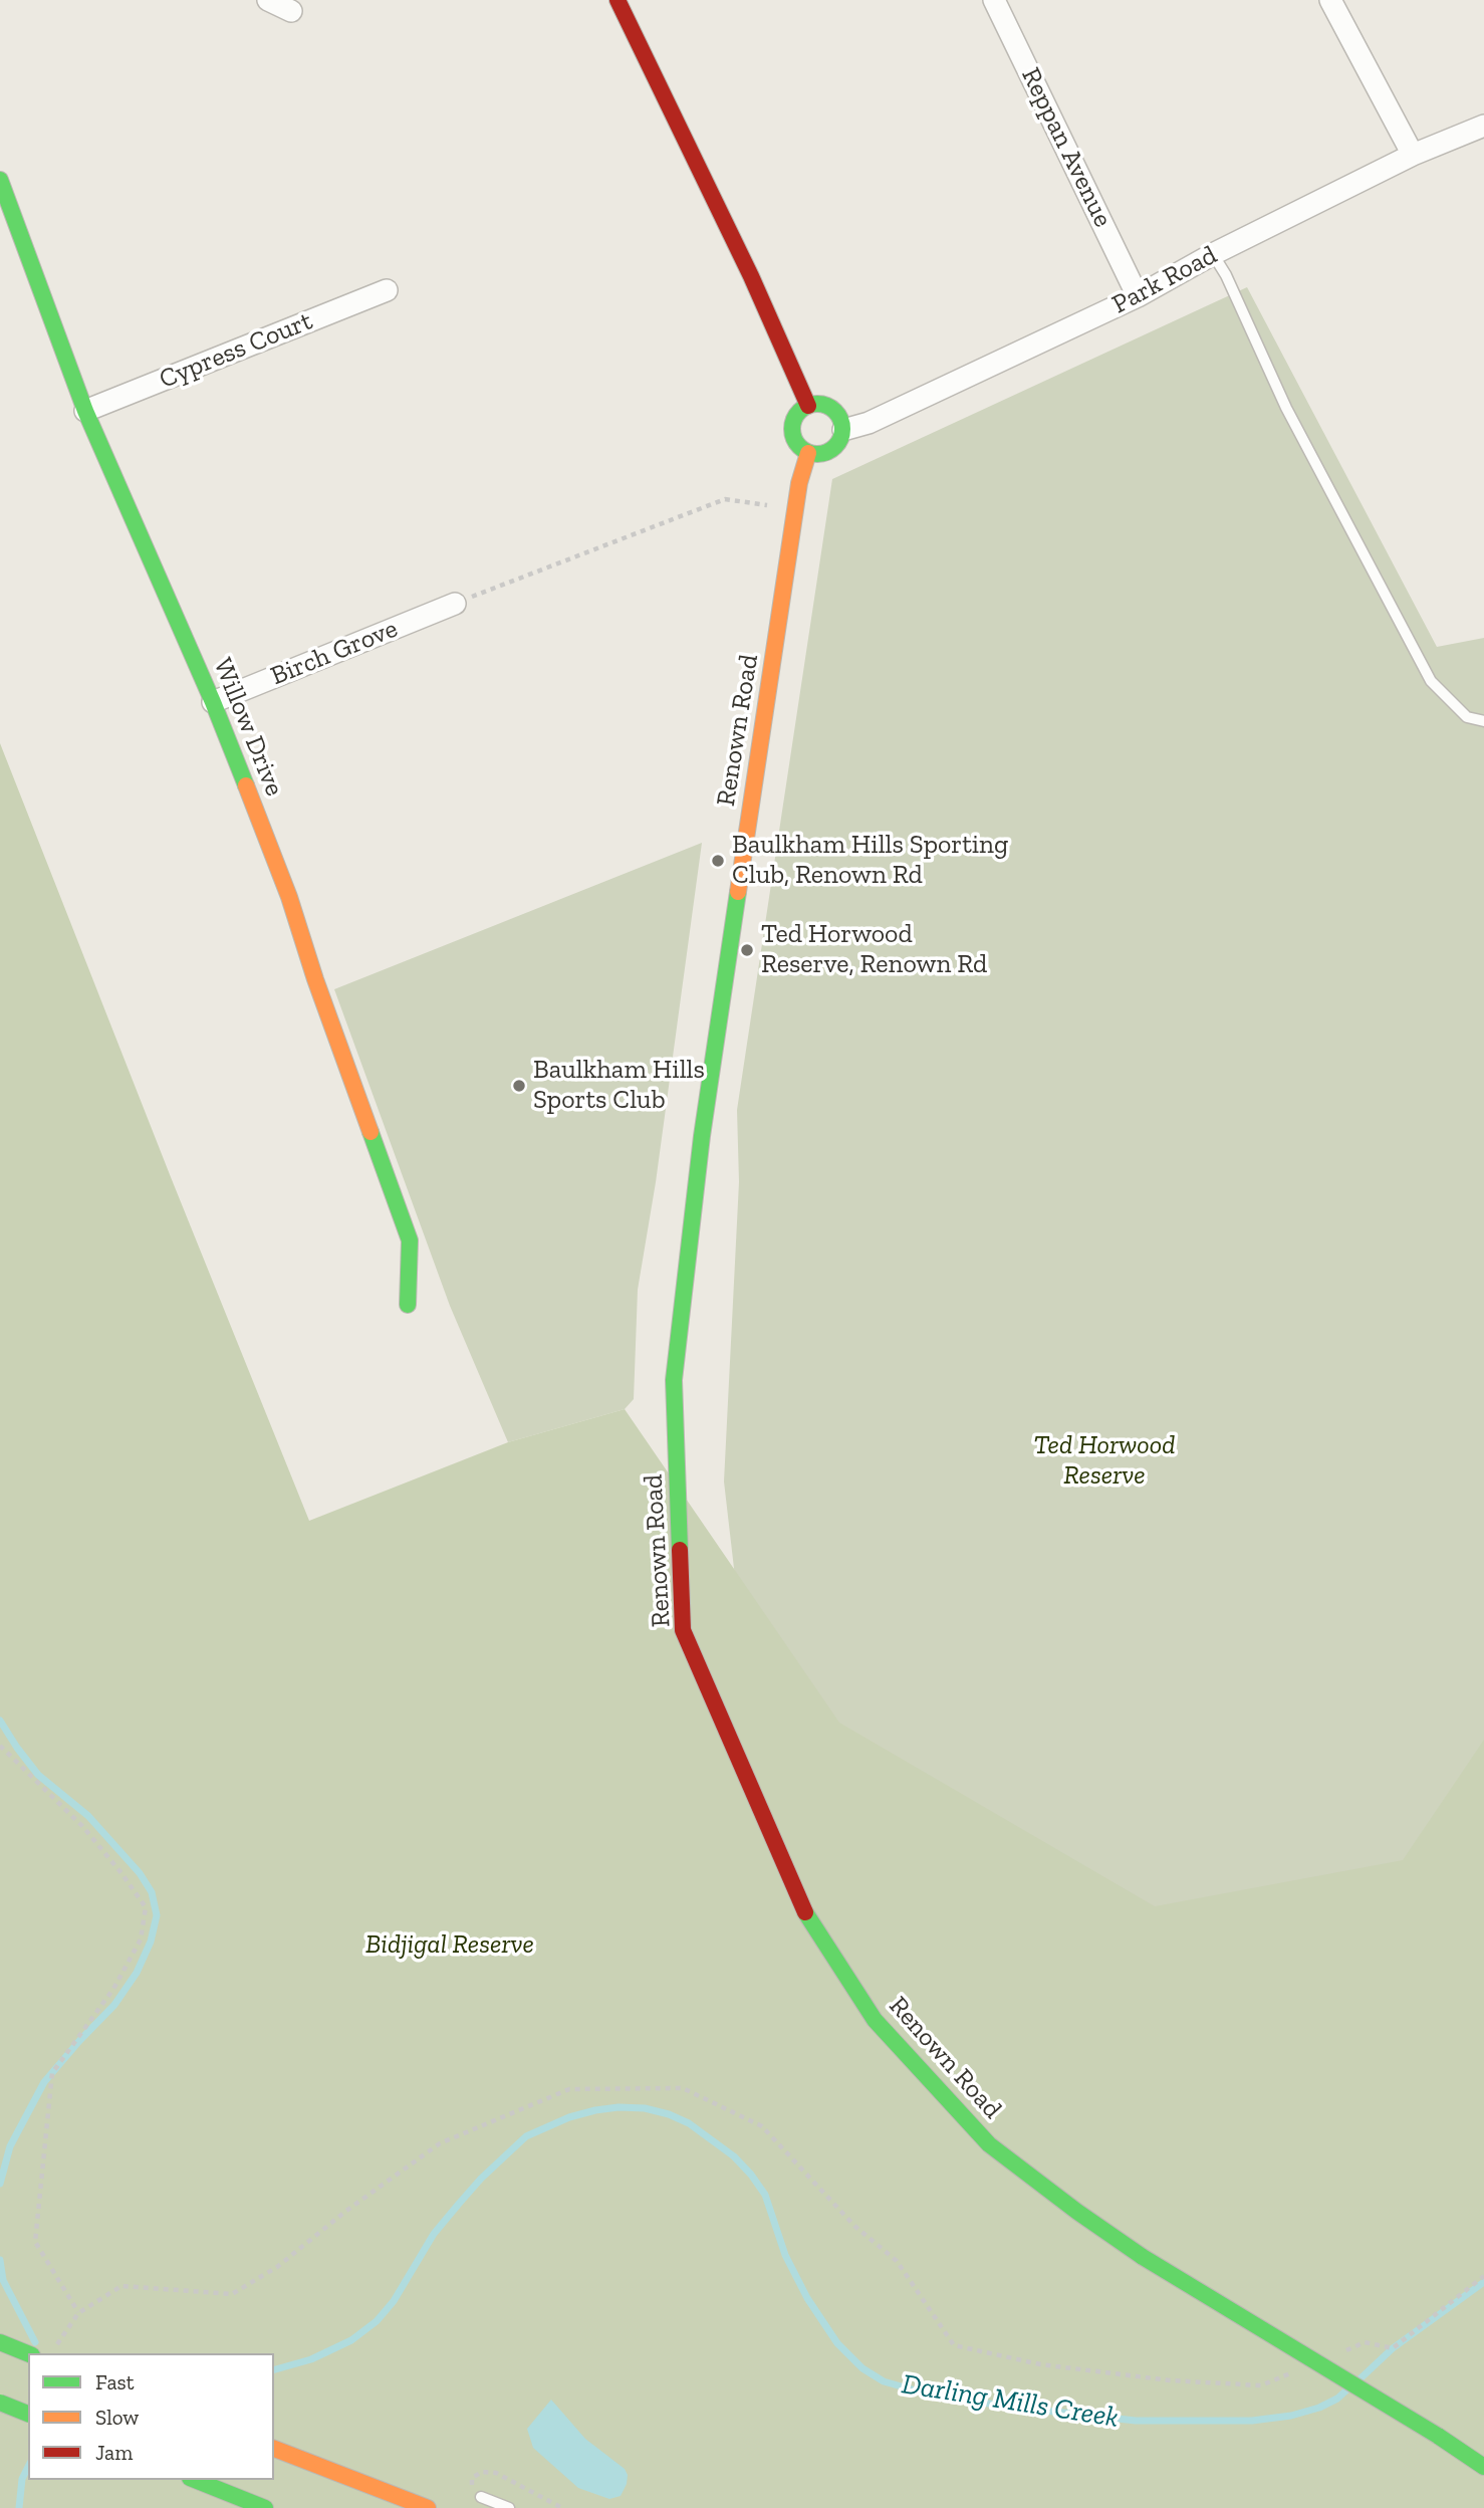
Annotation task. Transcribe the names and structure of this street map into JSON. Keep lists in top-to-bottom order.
{
  "streets": {
    "main road": ["Willow Drive", "Renown Road"],
    "street": [
      "Reppan Avenue",
      "Park Road",
      "Cypress Court",
      "Birch Grove"
    ]
  },
  "crossings": [
    ["Reppan Avenue", "Park Road"],
    ["Park Road", "Renown Road"],
    ["Cypress Court", "Willow Drive"],
    ["Birch Grove", "Willow Drive"]
  ],
  "water": ["Darling Mills Creek"],
  "parks": ["Ted Horwood Reserve", "Bidjigal Reserve"],
  "places": ["Baulkham Hills Sporting Club, Renown Rd", "Ted Horwood Reserve, Renown Rd", "Baulkham Hills Sports Club"],
  "legend": ["Fast", "Slow", "Jam"]
}
